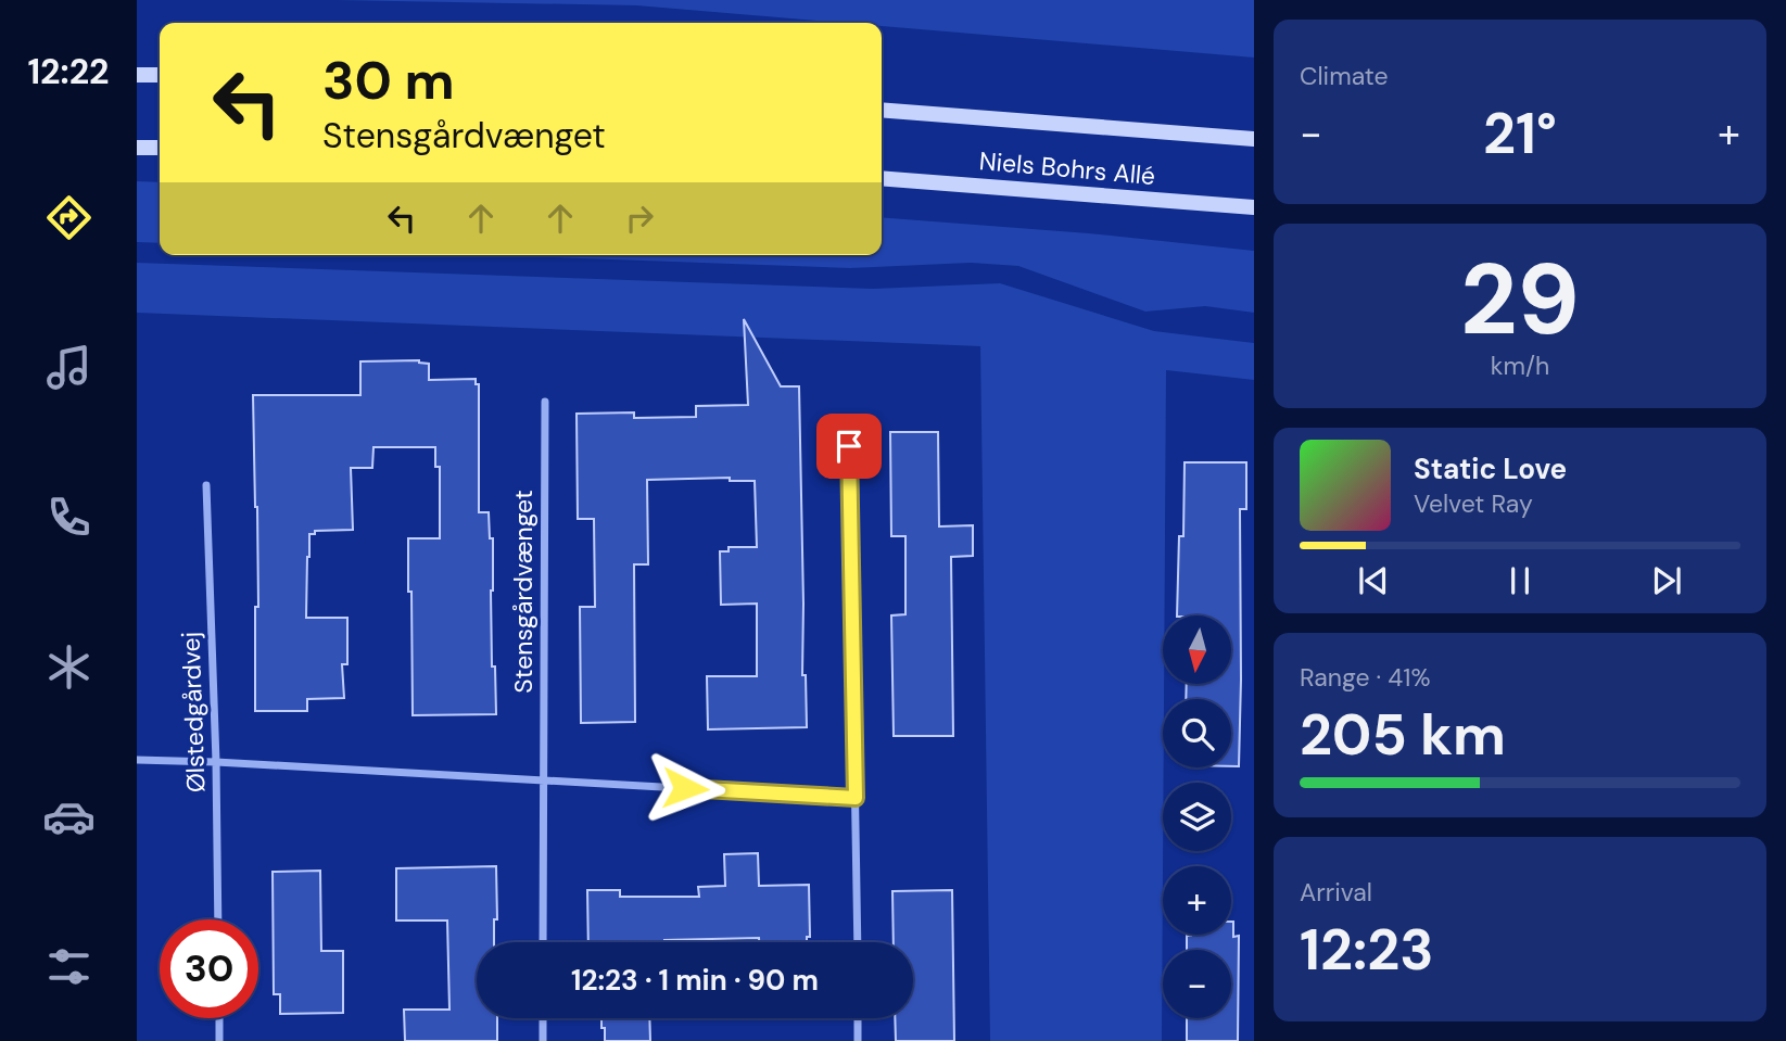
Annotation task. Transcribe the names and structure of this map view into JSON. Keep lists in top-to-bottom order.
{
  "streets": {
    "street": ["Niels Bohrs Allé", "Stensgårdvænget", "Ølstedgårdvej"]
  },
  "north": "bottom",
  "page": {
    "tabs": "12:22",
    "tile": [
      "Climate",
      ["29", "km/h"],
      ["Range · 41%", "205 km"],
      ["Arrival", "12:23"]
    ],
    "turn": ["30 m", "Stensgårdvænget"],
    "heat": ["−", "21°", "+"],
    "song": ["Static Love", "Velvet Ray"],
    "map_buttons": ["+", "−"],
    "limit": "30",
    "trip": "12:23 · 1 min · 90 m"
  }
}
